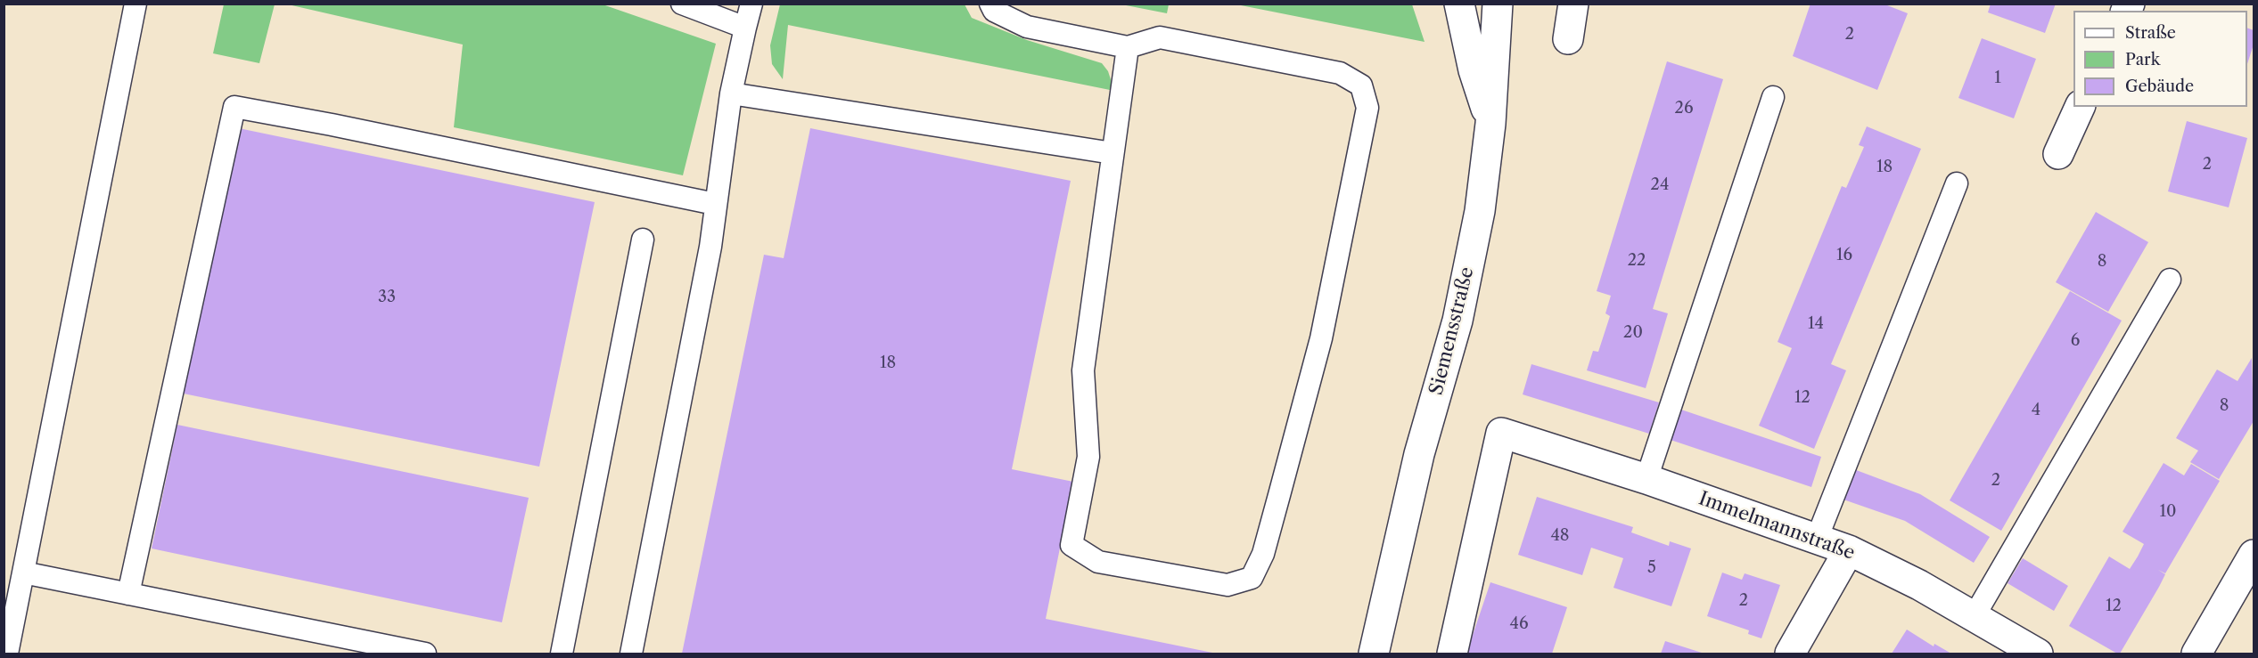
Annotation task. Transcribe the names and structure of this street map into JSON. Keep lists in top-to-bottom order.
{
  "streets": {
    "street": ["Siemensstraße", "Immelmannstraße"]
  },
  "house_numbers": [
    "2",
    "1",
    "26",
    "2",
    "18",
    "24",
    "16",
    "22",
    "8",
    "33",
    "14",
    "20",
    "6",
    "18",
    "12",
    "8",
    "4",
    "2",
    "10",
    "48",
    "5",
    "2",
    "12",
    "46"
  ],
  "legend": ["Straße", "Park", "Gebäude"]
}
